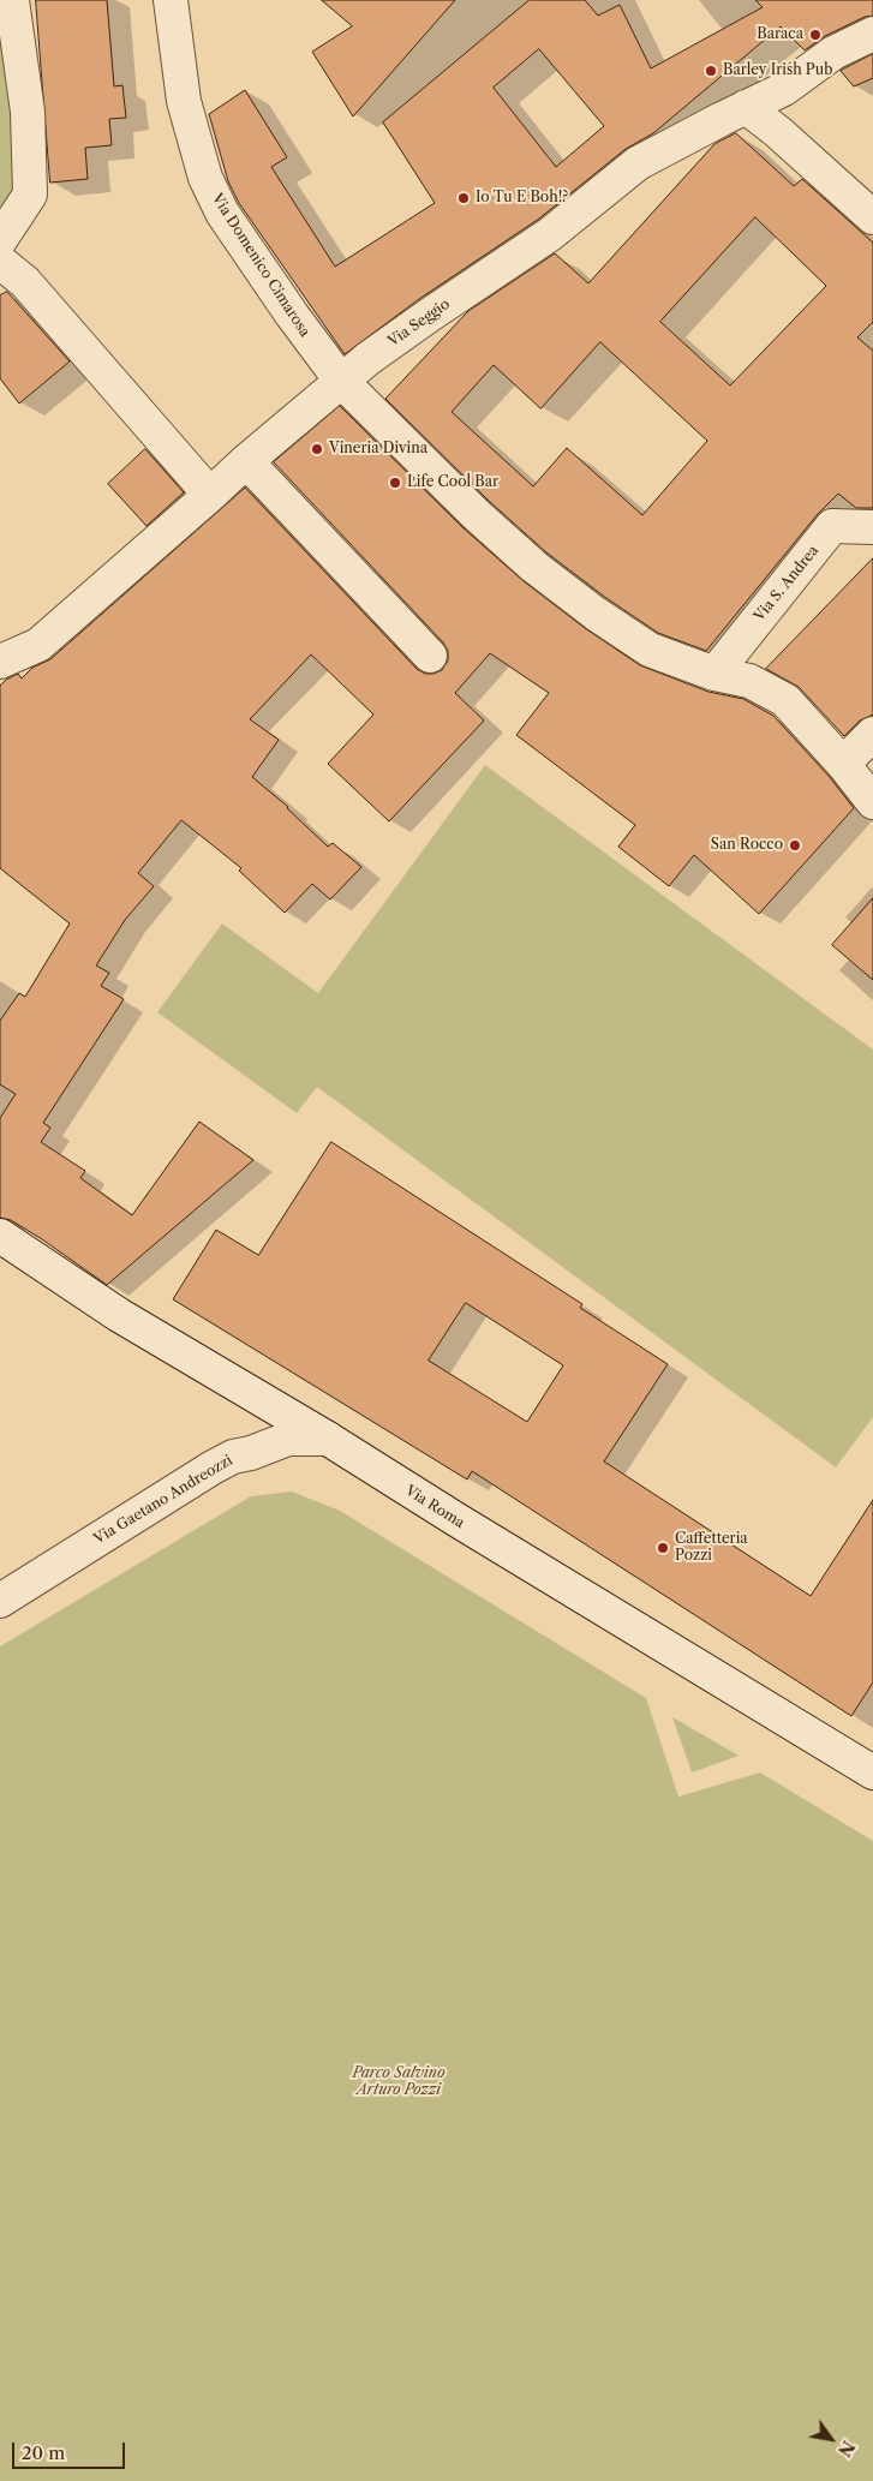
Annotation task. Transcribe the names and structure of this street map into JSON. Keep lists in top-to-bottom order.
{
  "streets": {
    "street": [
      "Via Domenico Cimarosa",
      "Via Seggio",
      "Via S. Andrea",
      "Via Gaetano Andreozzi",
      "Via Roma"
    ]
  },
  "crossings": [
    ["Via Domenico Cimarosa", "Via Seggio"],
    ["Via Domenico Cimarosa", "Via S. Andrea"]
  ],
  "parks": ["Parco Salvino Arturo Pozzi"],
  "places": [
    "Baraca",
    "Barley Irish Pub",
    "Io Tu E Boh!?",
    "Vineria Divina",
    "Life Cool Bar",
    "San Rocco",
    "Caffetteria Pozzi"
  ],
  "scale_bar": "20 m",
  "north": "bottom right"
}
